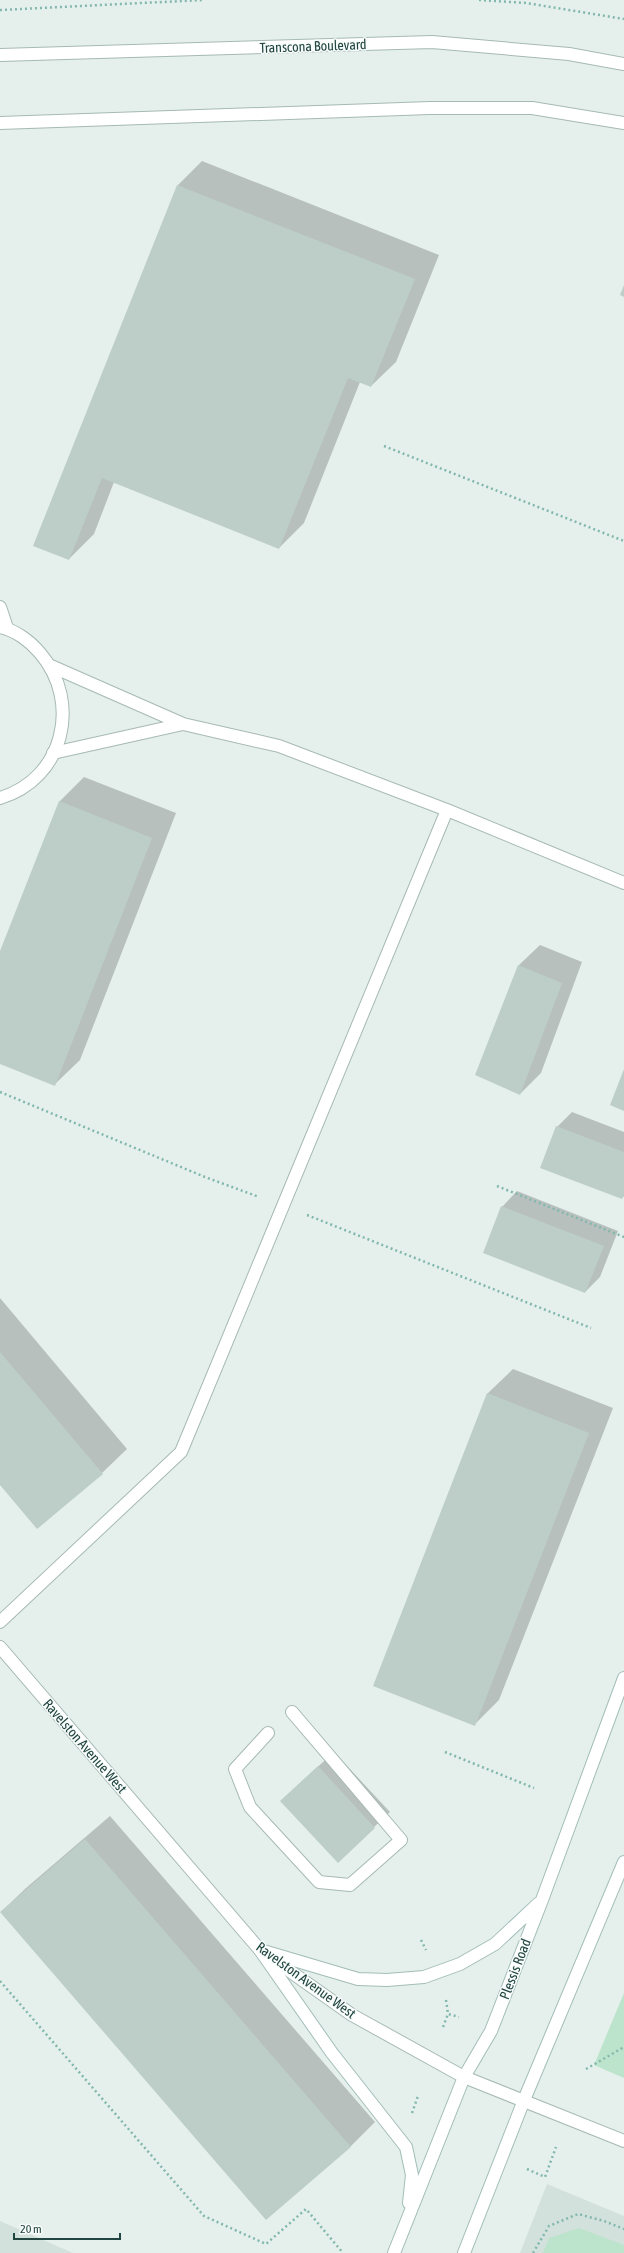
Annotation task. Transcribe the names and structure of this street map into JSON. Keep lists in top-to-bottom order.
{
  "streets": {
    "street": ["Transcona Boulevard", "Ravelston Avenue West", "Plessis Road"]
  },
  "crossings": [
    ["Ravelston Avenue West", "Plessis Road"]
  ],
  "scale_bar": "20 m"
}
